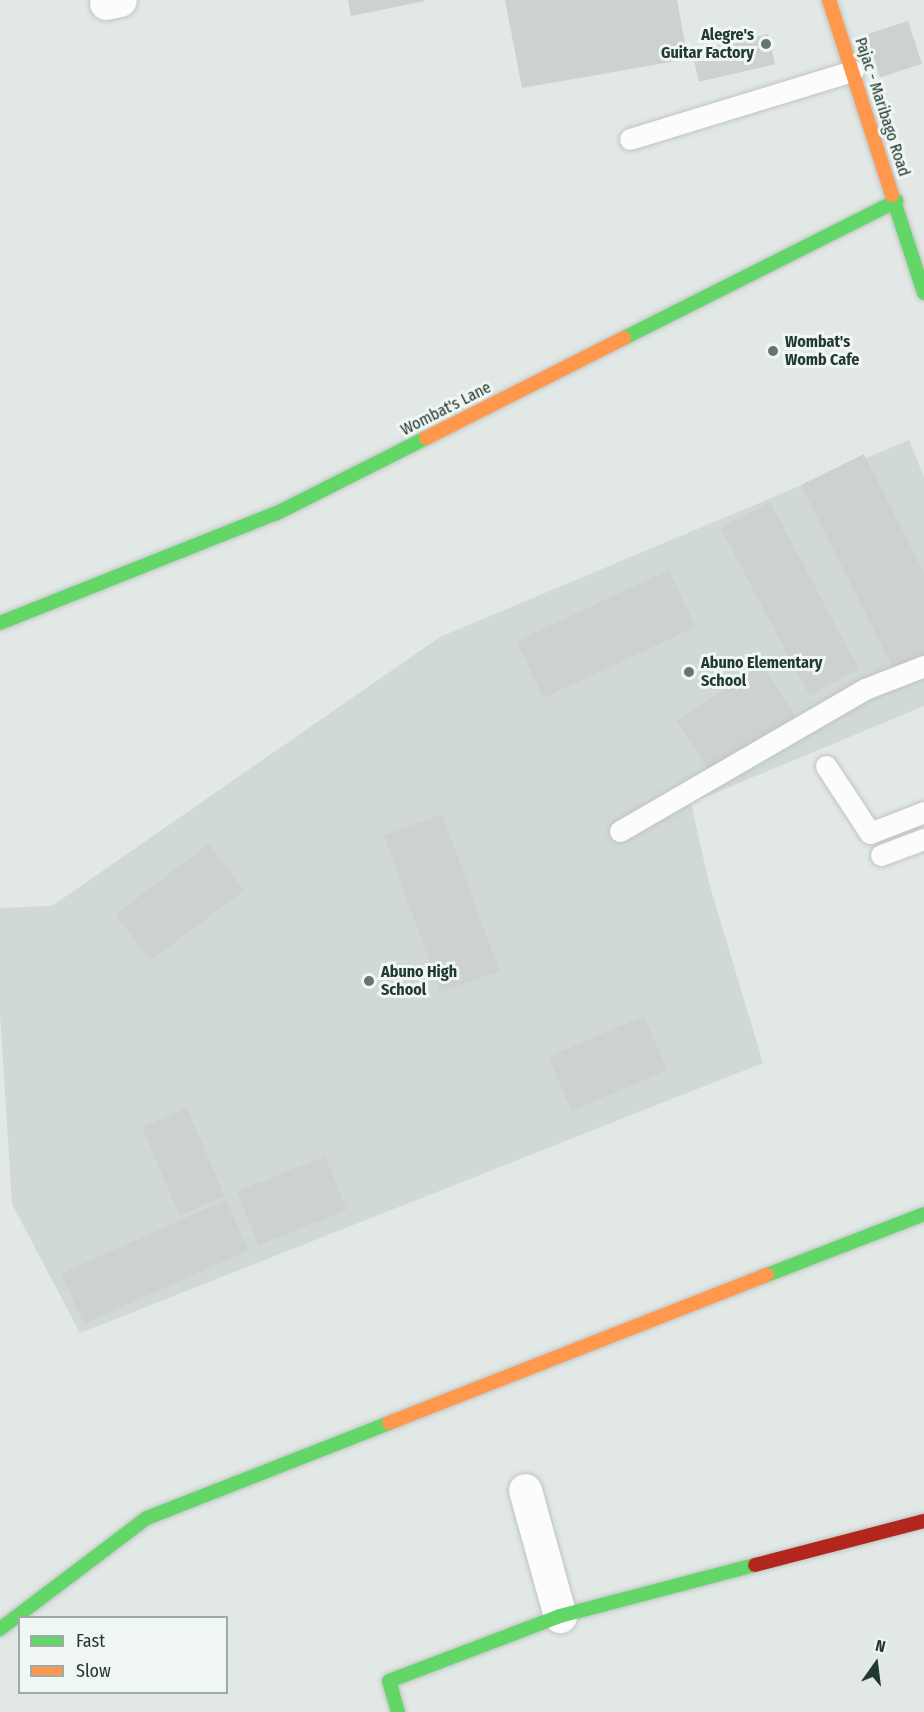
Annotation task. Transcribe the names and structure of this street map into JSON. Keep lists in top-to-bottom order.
{
  "streets": {
    "street": ["Pajac - Maribago Road", "Wombat's Lane"]
  },
  "crossings": [
    ["Pajac - Maribago Road", "Wombat's Lane"]
  ],
  "places": [
    "Alegre's Guitar Factory",
    "Wombat's Womb Cafe",
    "Abuno Elementary School",
    "Abuno High School"
  ],
  "legend": ["Fast", "Slow"],
  "north": "top"
}
